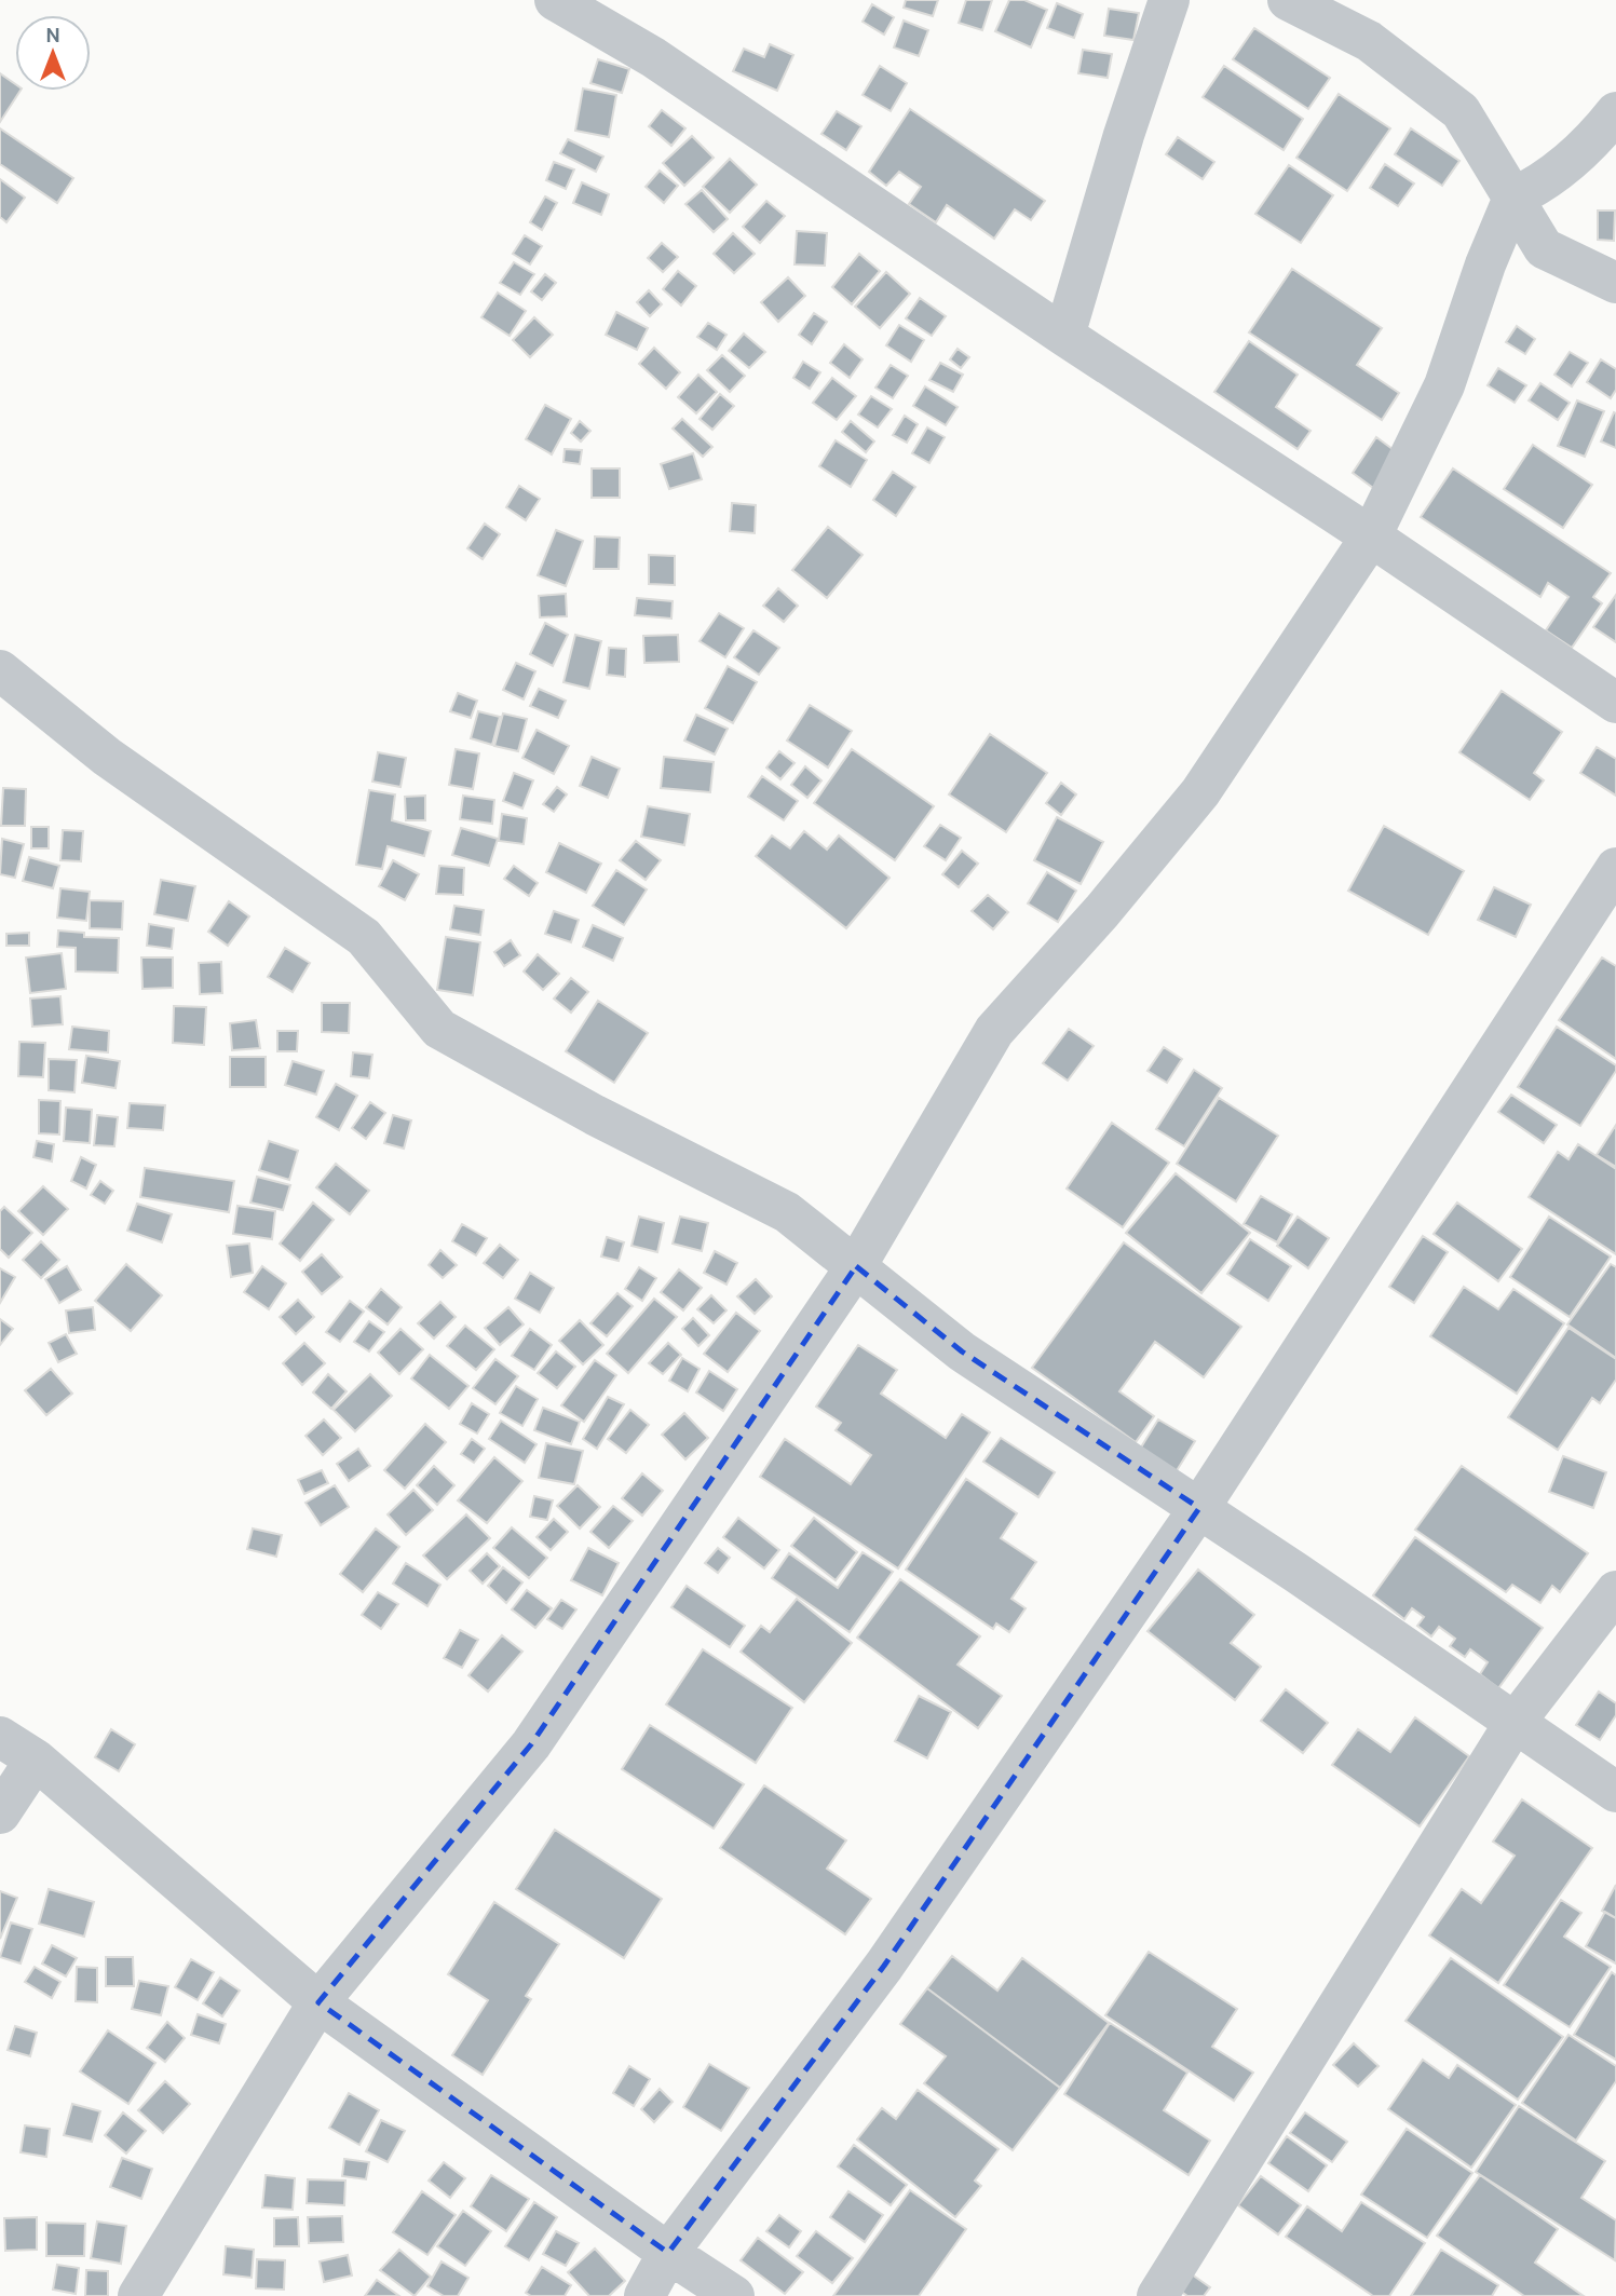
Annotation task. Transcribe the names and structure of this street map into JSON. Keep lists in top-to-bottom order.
{
  "north": "top"
}
